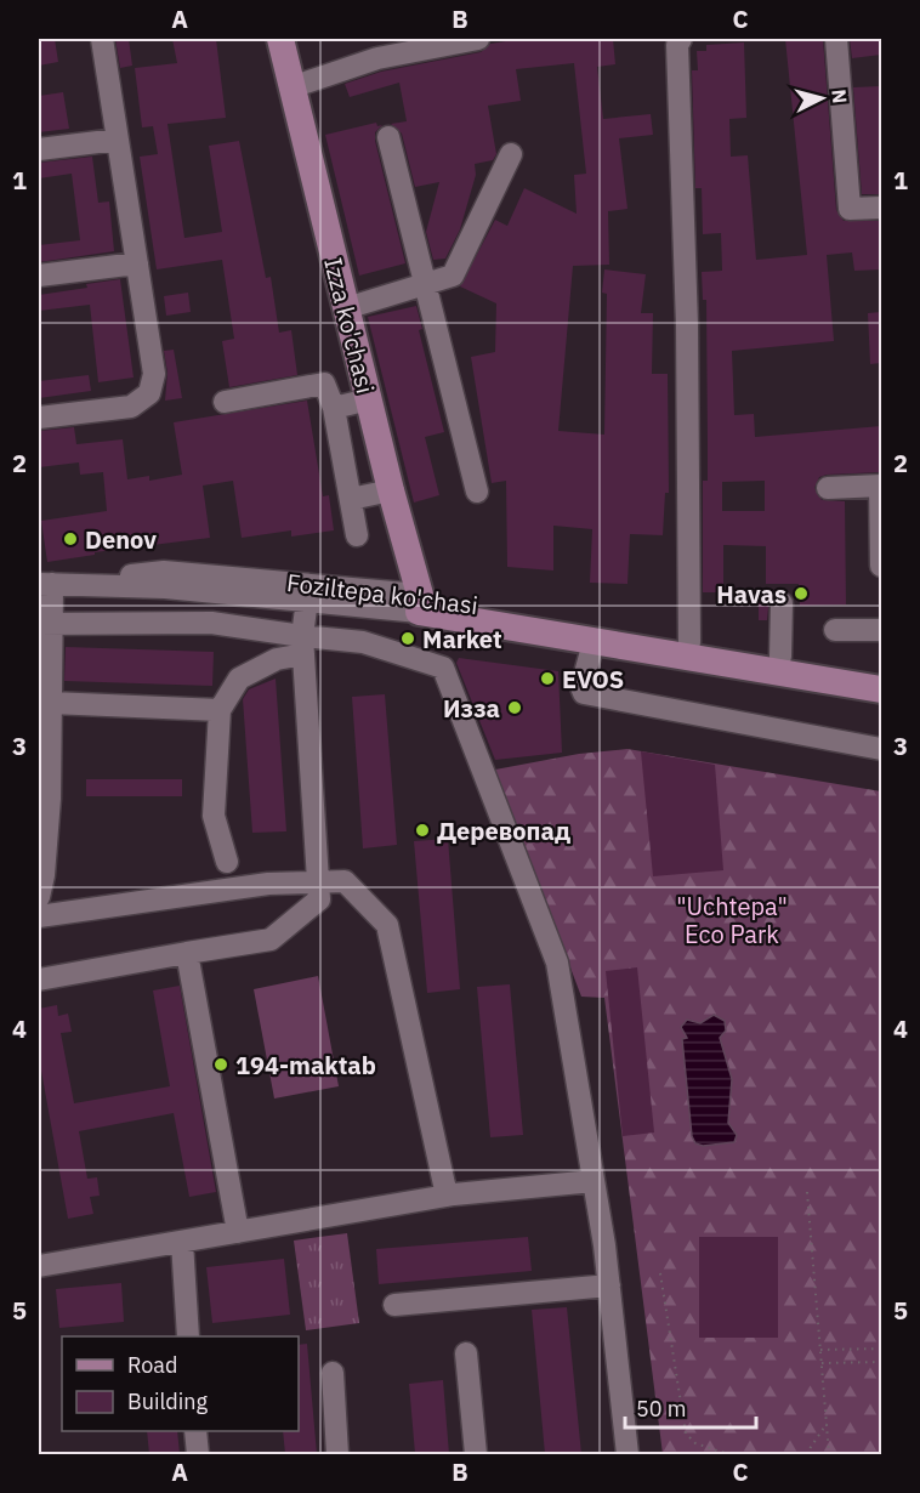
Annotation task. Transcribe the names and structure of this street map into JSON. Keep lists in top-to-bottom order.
{
  "streets": {
    "main road": ["Izza ko'chasi", "Foziltepa ko'chasi"]
  },
  "crossings": [
    ["Izza ko'chasi", "Foziltepa ko'chasi"]
  ],
  "parks": ["\"Uchtepa\" Eco Park"],
  "places": [
    "Denov",
    "Havas",
    "Market",
    "EVOS",
    "Изза",
    "Деревопад",
    "194-maktab"
  ],
  "legend": ["Road", "Building"],
  "scale_bar": "50 m",
  "north": "right",
  "grid": {
    "columns": ["A", "B", "C"],
    "rows": [
      "1",
      "2",
      "3",
      "4",
      "5"
    ]
  }
}
